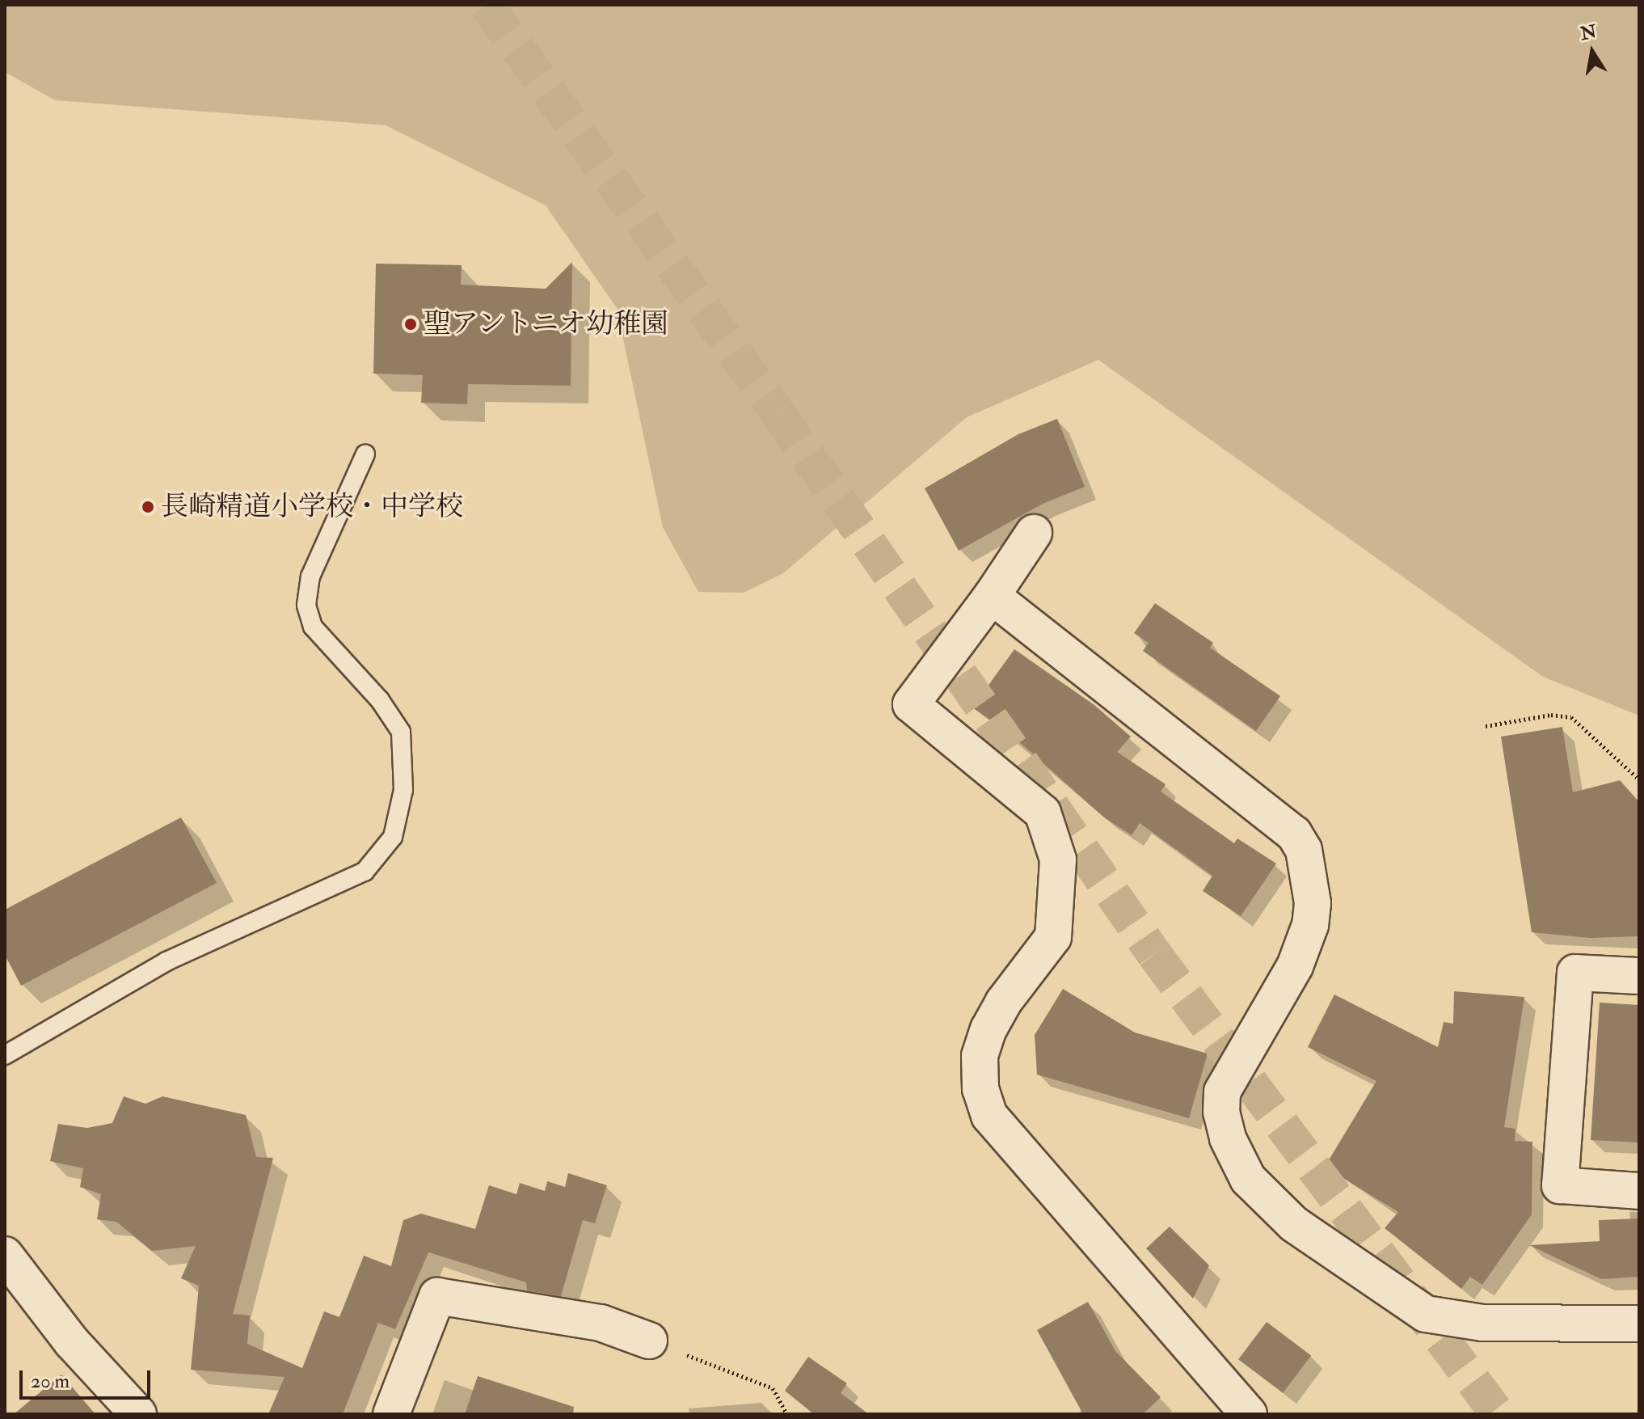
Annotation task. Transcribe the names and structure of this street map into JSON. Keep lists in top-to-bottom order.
{
  "places": ["聖アントニオ幼稚園", "長崎精道小学校・中学校"],
  "scale_bar": "20 m",
  "north": "top"
}
